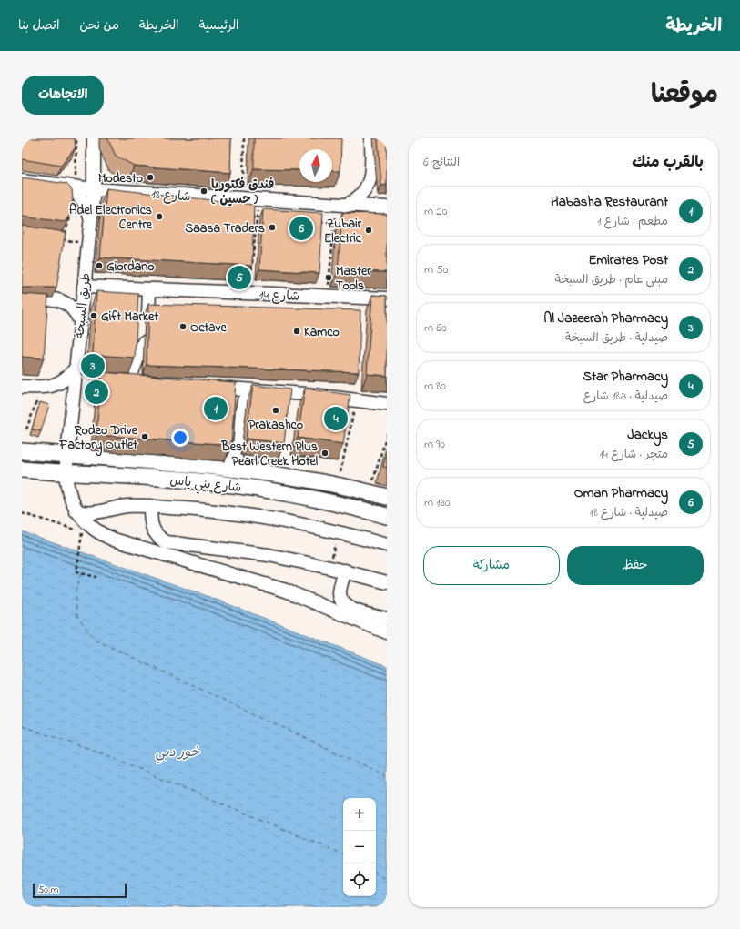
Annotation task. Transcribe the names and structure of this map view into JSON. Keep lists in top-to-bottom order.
{
  "streets": {
    "main road": ["شارع بني ياس"],
    "street": ["شارع 18", "شارع 14", "طريق السبخة"]
  },
  "crossings": [
    ["شارع 18", "طريق السبخة"],
    ["شارع 14", "طريق السبخة"],
    ["طريق السبخة", "شارع بني ياس"]
  ],
  "water": ["خور دبي"],
  "places": [
    "Modesto",
    "فندق فكتوريا ( حسين )",
    "Adel Electronics Centre",
    "Saasa Traders",
    "Zubair Electric",
    "Giordano",
    "Master Tools",
    "Gift Market",
    "Octave",
    "Kamco",
    "Prakashco",
    "Rodeo Drive Factory Outlet",
    "Best Western Plus Pearl Creek Hotel"
  ],
  "scale_bar": "50 m",
  "north": "top",
  "page": {
    "header": "الخريطة",
    "nav": [
      "الرئيسية",
      "الخريطة",
      "من نحن",
      "اتصل بنا"
    ],
    "title": "موقعنا",
    "buttons": [
      "الاتجاهات",
      ["حفظ", "مشاركة"]
    ],
    "heading": ["بالقرب منك", "النتائج: 6"],
    "list": [
      {
        "mark": "1",
        "name": "Habasha Restaurant",
        "note": "مطعم · شارع 1",
        "value": "20 m"
      },
      {
        "mark": "2",
        "name": "Emirates Post",
        "note": "مبنى عام · طريق السبخة",
        "value": "50 m"
      },
      {
        "mark": "3",
        "name": "Al Jazeerah Pharmacy",
        "note": "صيدلية · طريق السبخة",
        "value": "60 m"
      },
      {
        "mark": "4",
        "name": "Star Pharmacy",
        "note": "صيدلية · 18a شارع",
        "value": "80 m"
      },
      {
        "mark": "5",
        "name": "Jackys",
        "note": "متجر · شارع 14",
        "value": "90 m"
      },
      {
        "mark": "6",
        "name": "Oman Pharmacy",
        "note": "صيدلية · شارع 18",
        "value": "130 m"
      }
    ],
    "pins": [
      "6",
      "5",
      "3",
      "2",
      "1",
      "4"
    ],
    "map_buttons": ["+", "−"],
    "scale": "50 m"
  }
}
